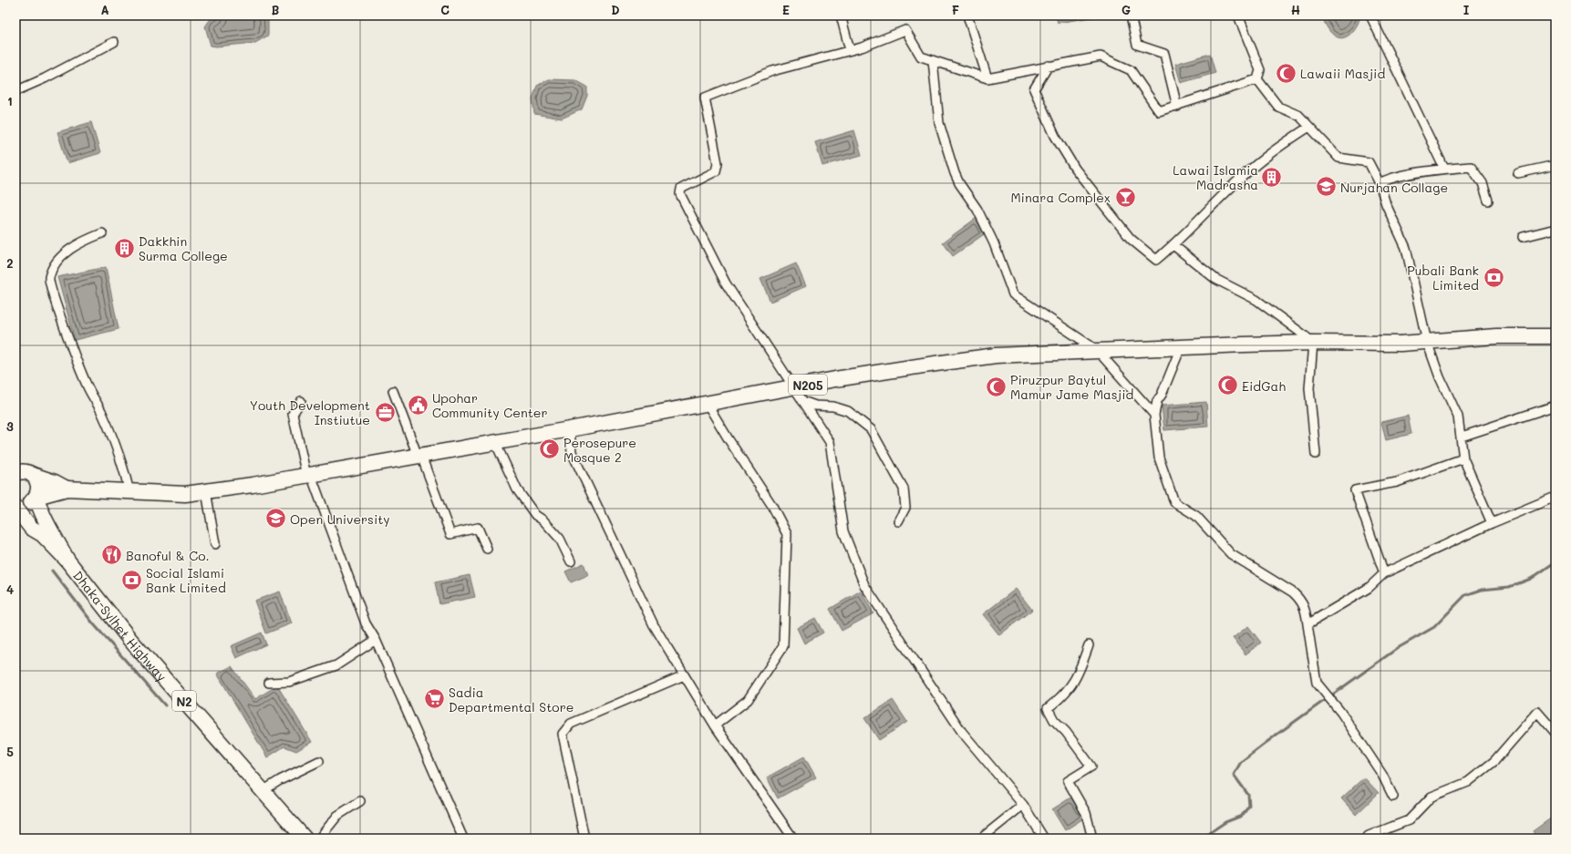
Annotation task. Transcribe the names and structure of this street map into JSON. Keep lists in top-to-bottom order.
{
  "streets": {
    "highway": ["N205", "Dhaka-Sylhet Highway", "N2"]
  },
  "crossings": [
    ["N205", "N2"],
    ["Dhaka-Sylhet Highway", "N2"]
  ],
  "places": {
    "mosque": [
      "Lawaii Masjid",
      "EidGah",
      "Piruzpur Baytul Mamur Jame Masjid",
      "Perosepure Mosque 2"
    ],
    "building": ["Lawai Islamia Madrasha", "Dakkhin Surma College"],
    "school or university": ["Nurjahan Collage", "Open University"],
    "bar": ["Minara Complex"],
    "bank": ["Pubali Bank Limited", "Social Islami Bank Limited"],
    "public building": ["Upohar Community Center"],
    "office": ["Youth Development Instiutue"],
    "restaurant": ["Banoful & Co."],
    "supermarket": ["Sadia Departmental Store"]
  },
  "grid": {
    "columns": [
      "A",
      "B",
      "C",
      "D",
      "E",
      "F",
      "G",
      "H",
      "I"
    ],
    "rows": [
      "1",
      "2",
      "3",
      "4",
      "5"
    ]
  }
}
